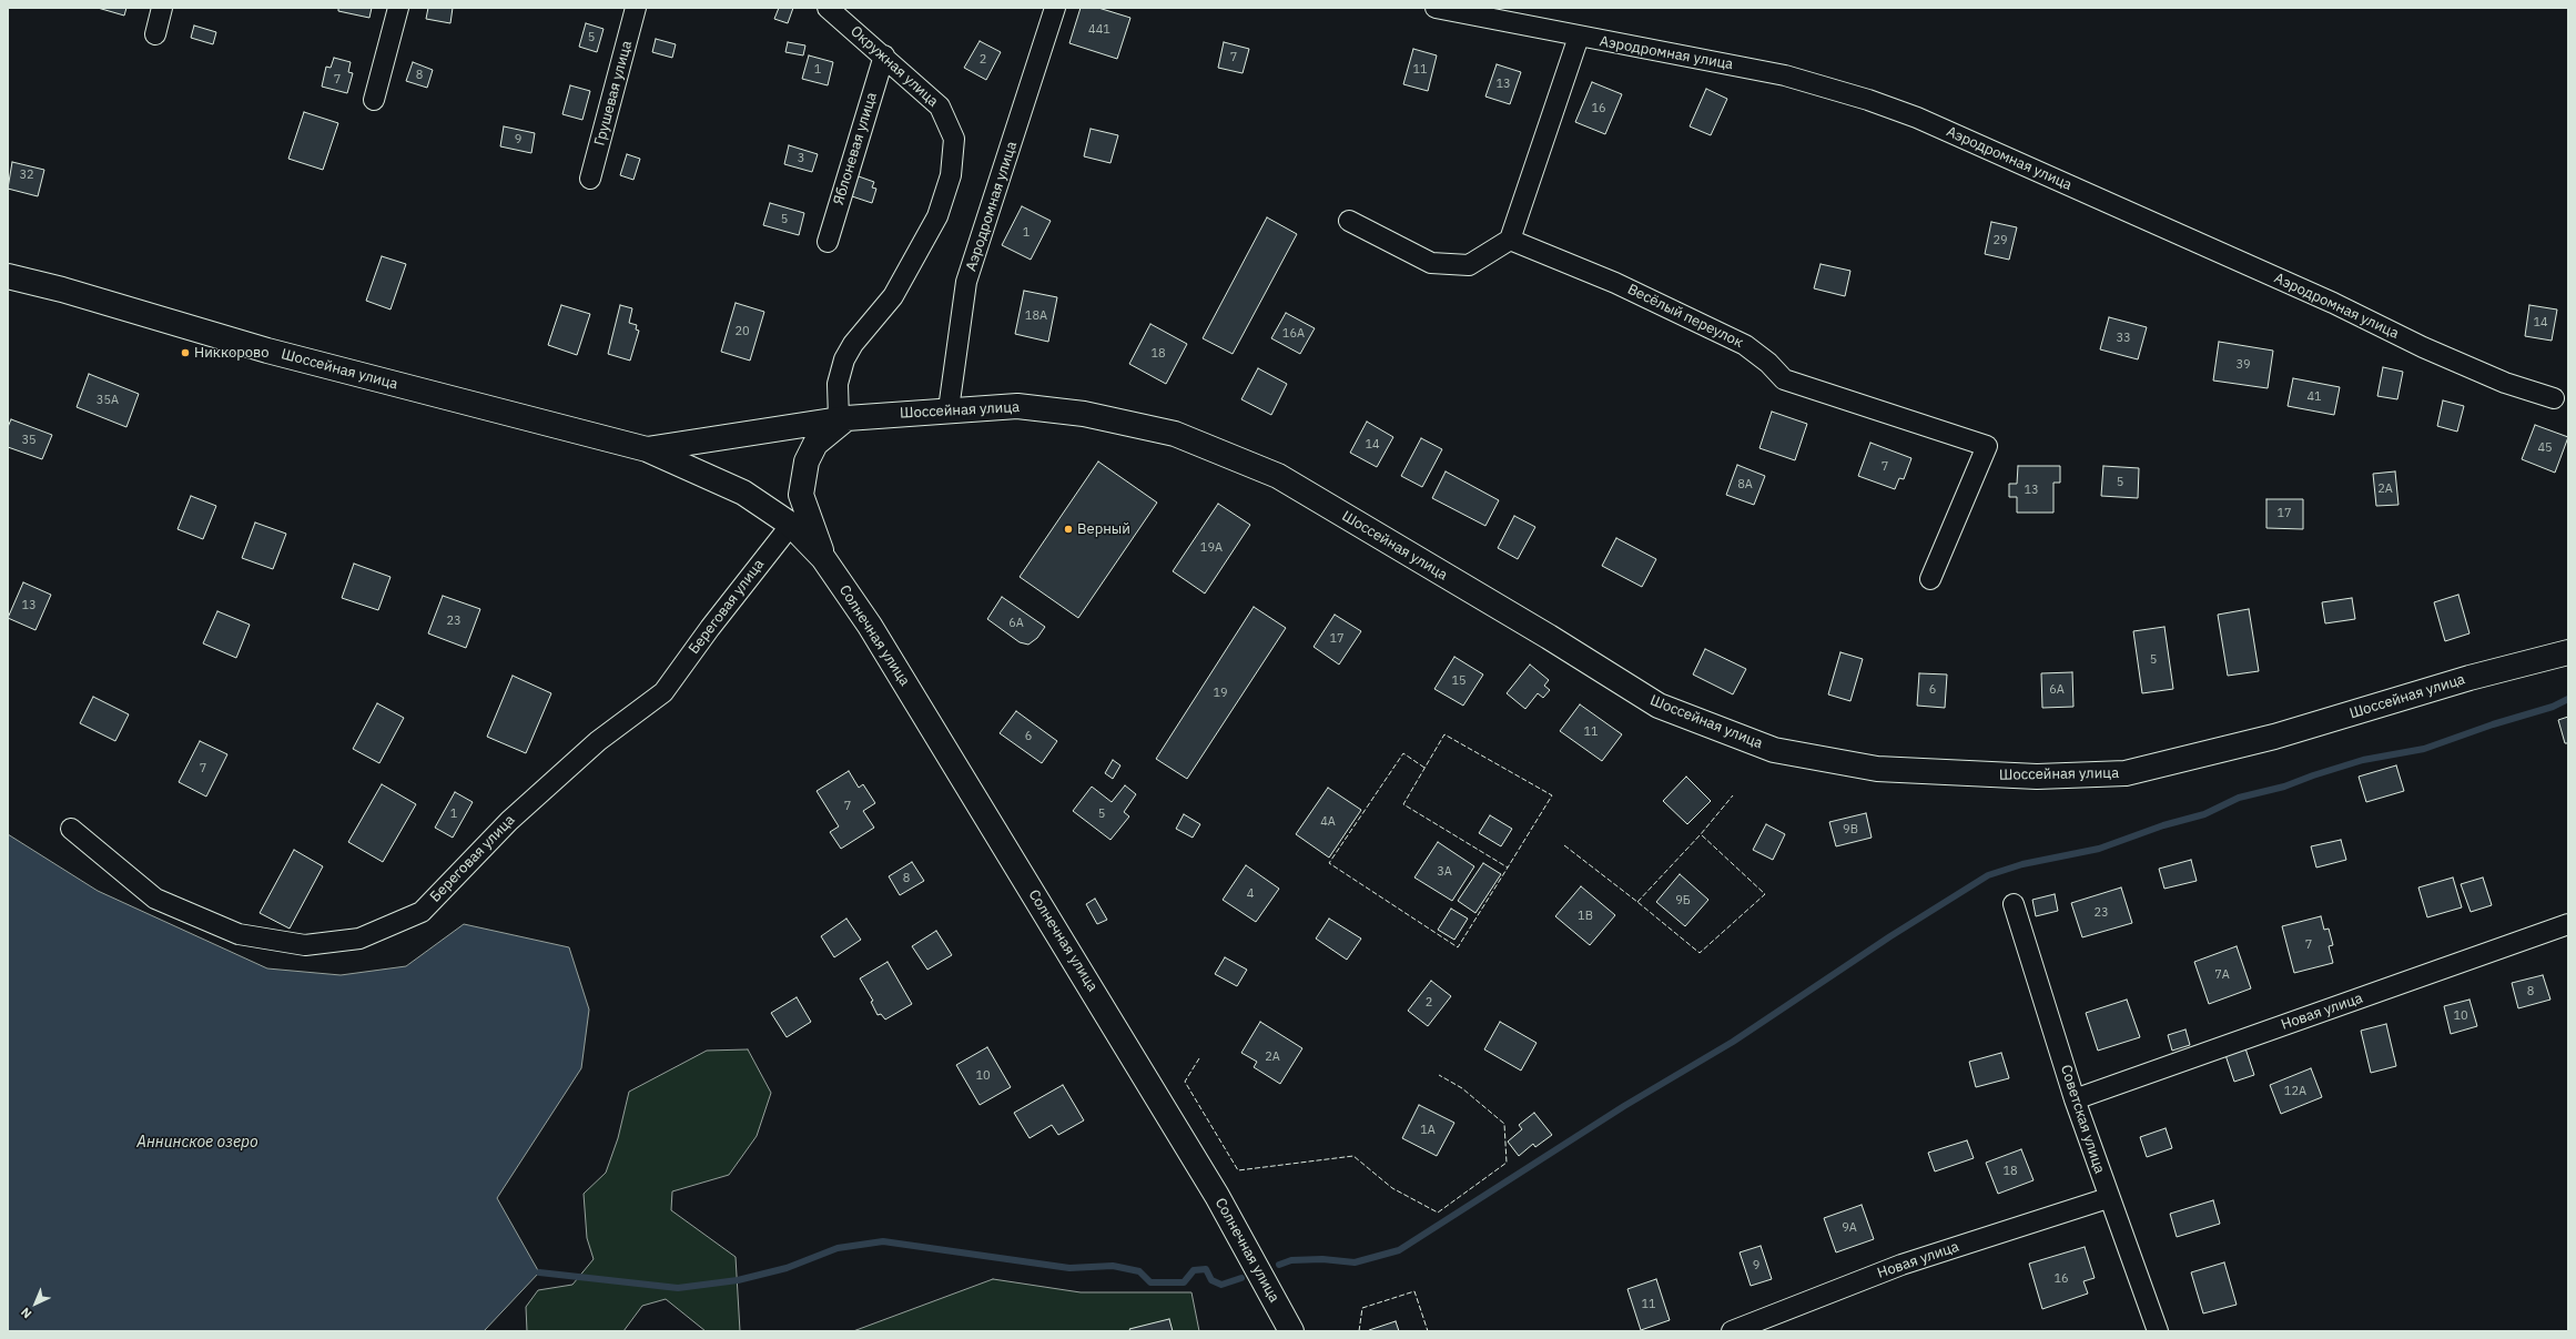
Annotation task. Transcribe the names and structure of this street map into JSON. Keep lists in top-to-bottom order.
{
  "streets": {
    "main road": ["Шоссейная улица", "Солнечная улица"],
    "street": [
      "Аэродромная улица",
      "Окружная улица",
      "Грушевая улица",
      "Яблоневая улица",
      "Весёлый переулок",
      "Береговая улица",
      "Новая улица",
      "Советская улица"
    ]
  },
  "crossings": [
    ["Аэродромная улица", "Шоссейная улица"],
    ["Окружная улица", "Яблоневая улица"],
    ["Окружная улица", "Шоссейная улица"],
    ["Новая улица", "Советская улица"]
  ],
  "water": ["Аннинское озеро"],
  "places": ["Никкорово", "Верный"],
  "house_numbers": [
    "441",
    "5",
    "7",
    "2",
    "1",
    "11",
    "8",
    "7",
    "13",
    "16",
    "9",
    "3",
    "32",
    "5",
    "1",
    "29",
    "18А",
    "14",
    "20",
    "16А",
    "33",
    "18",
    "39",
    "41",
    "35А",
    "35",
    "14",
    "45",
    "7",
    "5",
    "8А",
    "2А",
    "13",
    "17",
    "19А",
    "13",
    "23",
    "6А",
    "17",
    "5",
    "15",
    "6",
    "6А",
    "19",
    "11",
    "6",
    "7",
    "7",
    "1",
    "5",
    "4А",
    "9В",
    "3А",
    "8",
    "4",
    "9Б",
    "23",
    "1В",
    "7",
    "7А",
    "8",
    "2",
    "10",
    "2А",
    "10",
    "12А",
    "1А",
    "18",
    "9А",
    "9",
    "16",
    "11"
  ],
  "north": "bottom left"
}
